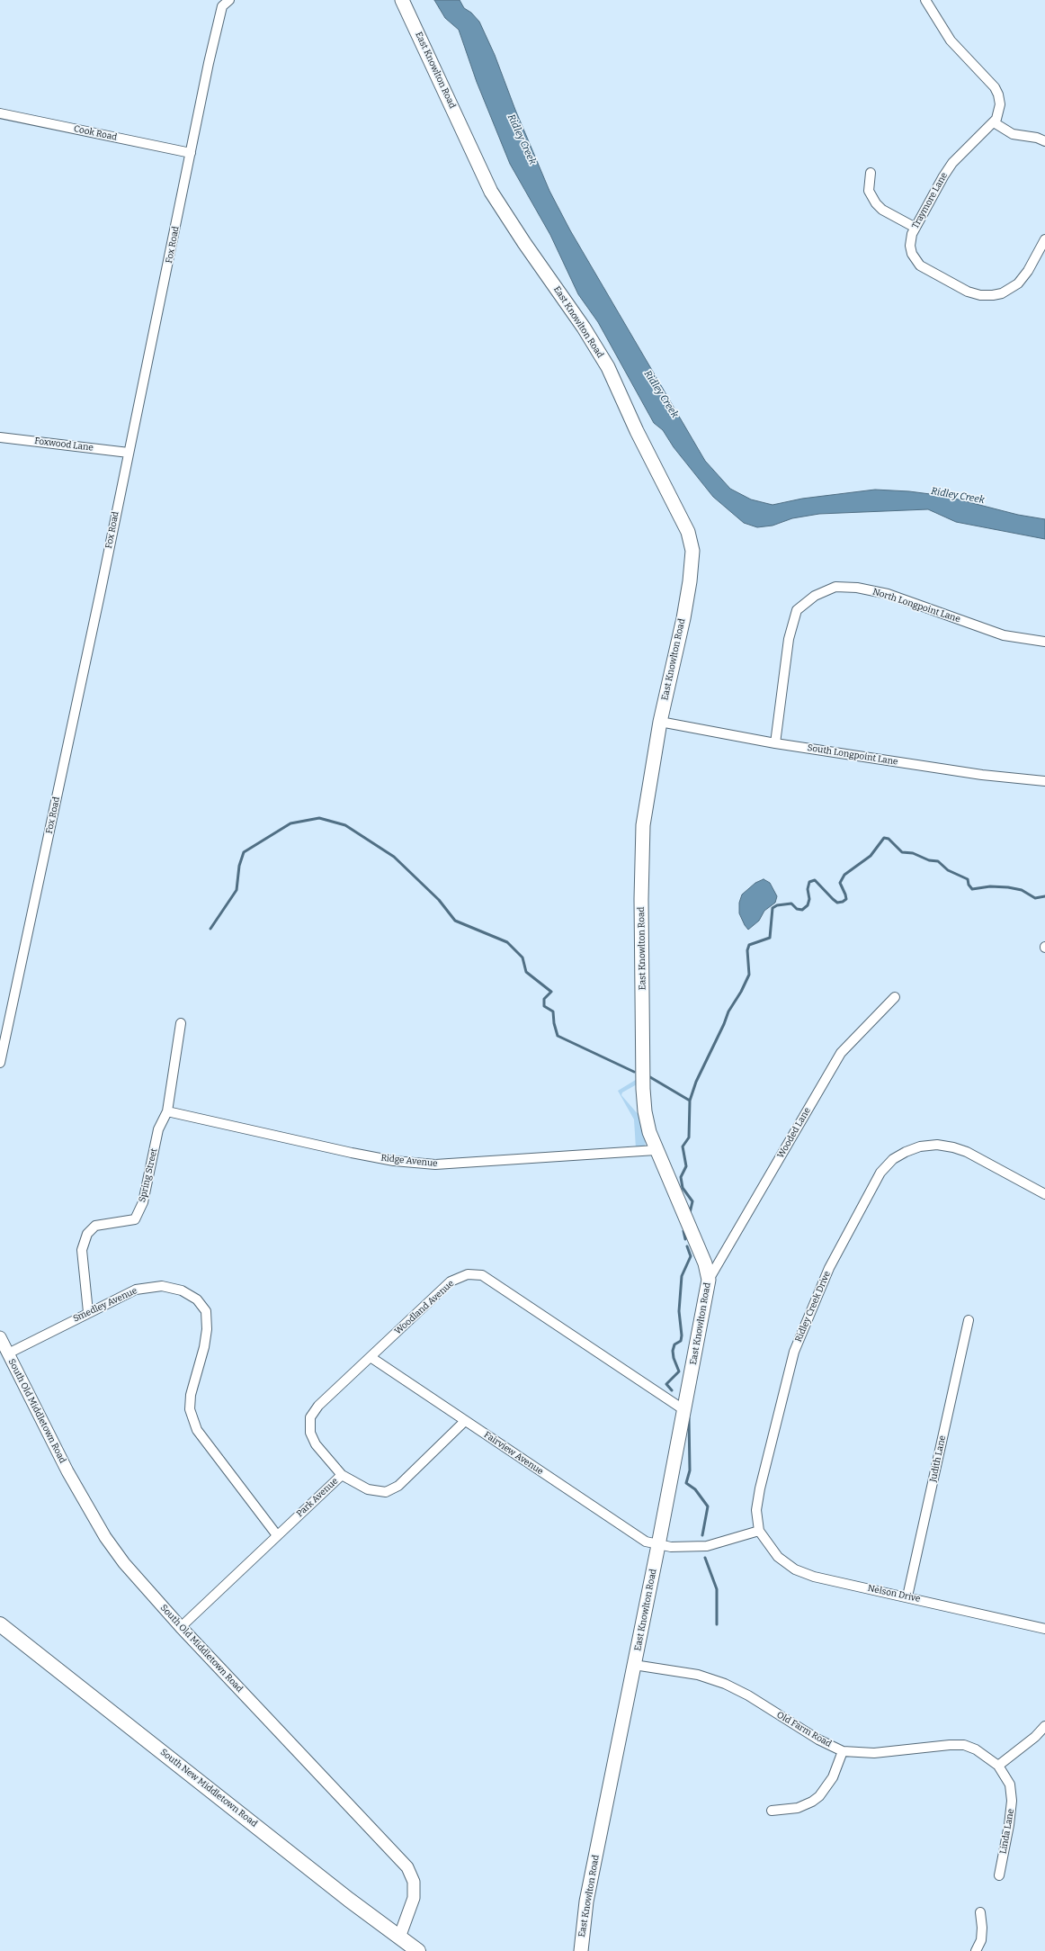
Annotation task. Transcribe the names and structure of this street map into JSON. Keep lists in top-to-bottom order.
{
  "streets": {
    "main road": ["East Knowlton Road", "South New Middletown Road"],
    "street": [
      "Cook Road",
      "Traymore Lane",
      "Fox Road",
      "Foxwood Lane",
      "North Longpoint Lane",
      "South Longpoint Lane",
      "Wooded Lane",
      "Ridge Avenue",
      "Spring Street",
      "Smedley Avenue",
      "Ridley Creek Drive",
      "Woodland Avenue",
      "South Old Middletown Road",
      "Fairview Avenue",
      "Judith Lane",
      "Park Avenue",
      "Nelson Drive",
      "Old Farm Road",
      "Linda Lane"
    ]
  },
  "crossings": [
    ["East Knowlton Road", "South Longpoint Lane"],
    ["East Knowlton Road", "Wooded Lane"],
    ["East Knowlton Road", "Ridge Avenue"],
    ["East Knowlton Road", "Woodland Avenue"],
    ["East Knowlton Road", "Fairview Avenue"],
    ["East Knowlton Road", "Old Farm Road"],
    ["Cook Road", "Fox Road"],
    ["Fox Road", "Foxwood Lane"],
    ["North Longpoint Lane", "South Longpoint Lane"],
    ["Ridge Avenue", "Spring Street"],
    ["Spring Street", "Smedley Avenue"],
    ["Smedley Avenue", "South Old Middletown Road"],
    ["Smedley Avenue", "Park Avenue"],
    ["Ridley Creek Drive", "Nelson Drive"],
    ["Woodland Avenue", "Fairview Avenue"],
    ["Woodland Avenue", "Park Avenue"],
    ["South Old Middletown Road", "Park Avenue"],
    ["South Old Middletown Road", "South New Middletown Road"],
    ["Fairview Avenue", "Park Avenue"],
    ["Judith Lane", "Nelson Drive"],
    ["Old Farm Road", "Linda Lane"]
  ],
  "water": ["Ridley Creek"]
}
